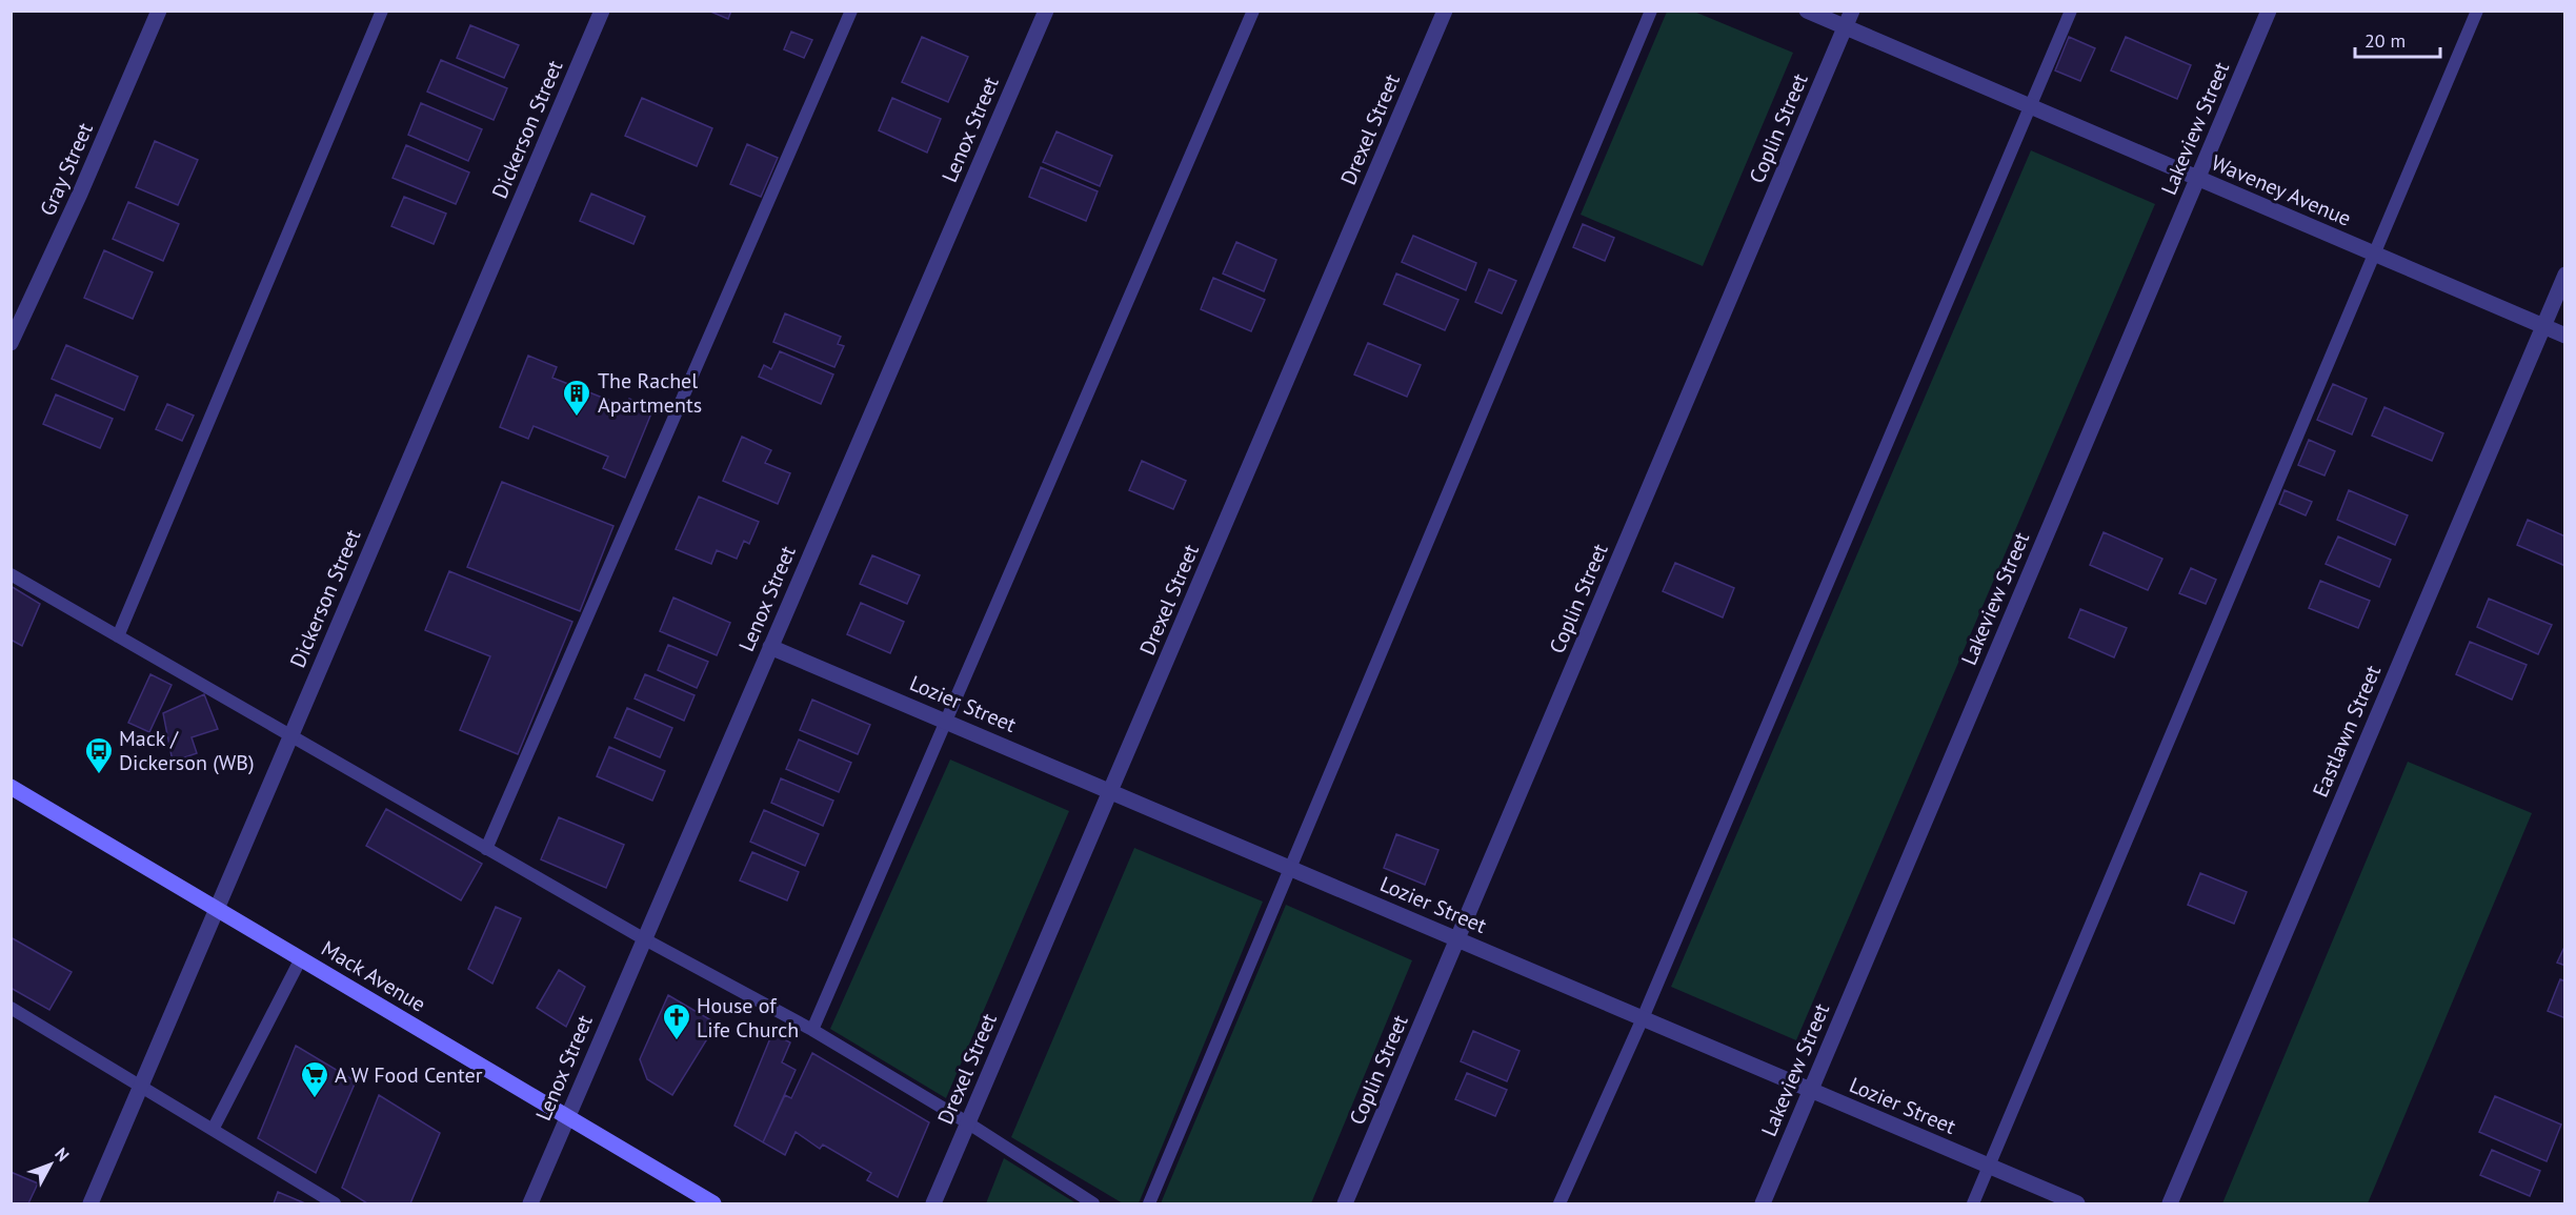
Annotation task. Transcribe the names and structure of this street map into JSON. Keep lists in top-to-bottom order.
{
  "streets": {
    "main road": ["Mack Avenue"],
    "street": [
      "Coplin Street",
      "Lakeview Street",
      "Dickerson Street",
      "Lenox Street",
      "Drexel Street",
      "Gray Street",
      "Waveney Avenue",
      "Lozier Street",
      "Eastlawn Street"
    ]
  },
  "crossings": [
    ["Coplin Street", "Waveney Avenue"],
    ["Coplin Street", "Lozier Street"],
    ["Lakeview Street", "Waveney Avenue"],
    ["Lakeview Street", "Lozier Street"],
    ["Dickerson Street", "Mack Avenue"],
    ["Lenox Street", "Lozier Street"],
    ["Lenox Street", "Mack Avenue"],
    ["Drexel Street", "Lozier Street"],
    ["Waveney Avenue", "Eastlawn Street"]
  ],
  "places": {
    "building": ["The Rachel Apartments"],
    "bus stop": ["Mack / Dickerson (WB)"],
    "church": ["House of Life Church"],
    "supermarket": ["A W Food Center"]
  },
  "scale_bar": "20 m",
  "north": "top right"
}
